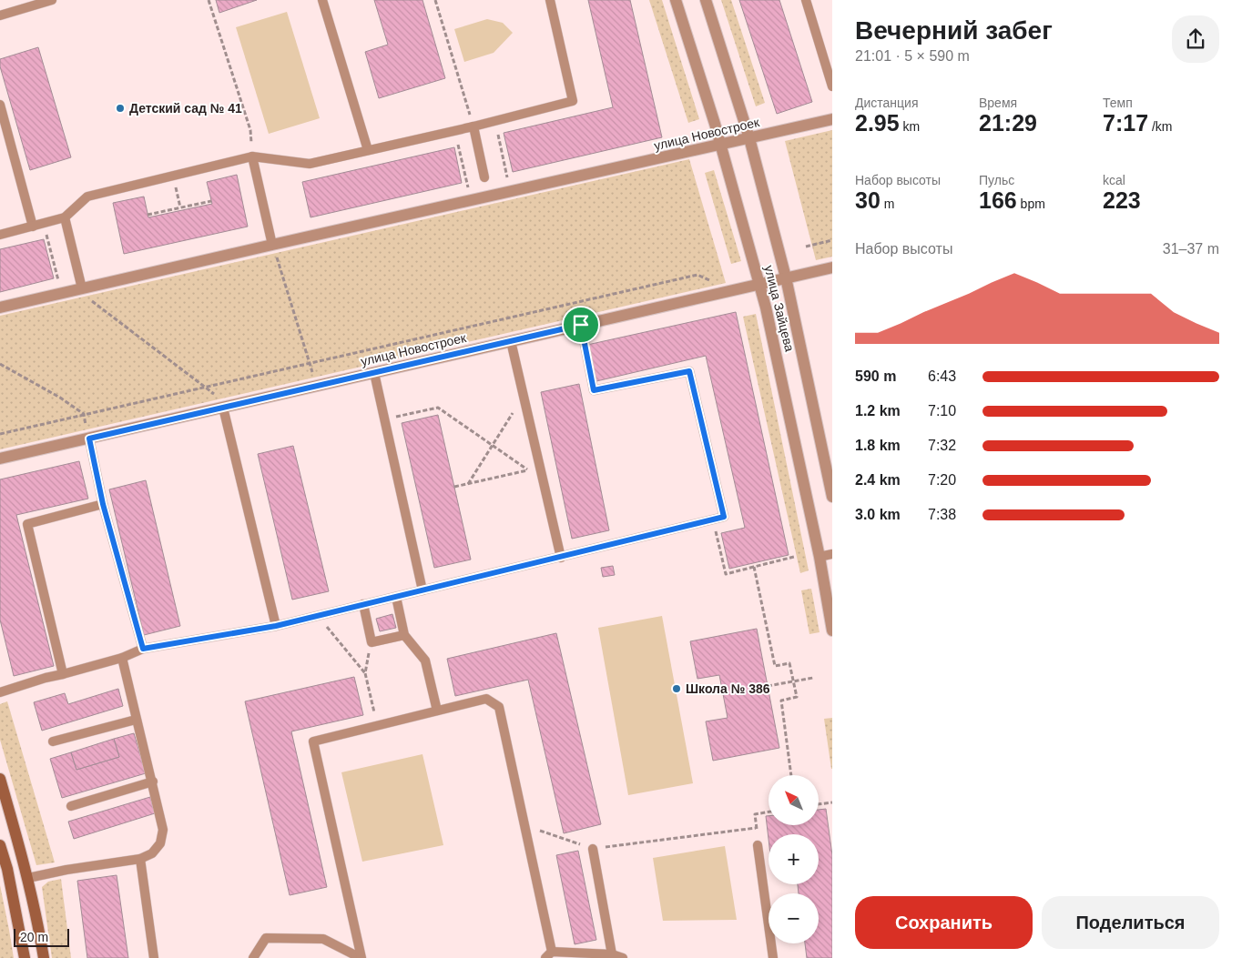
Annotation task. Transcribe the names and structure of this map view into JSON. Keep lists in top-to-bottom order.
{
  "streets": {
    "street": ["улица Новостроек", "улица Зайцева"]
  },
  "crossings": [
    ["улица Новостроек", "улица Зайцева"]
  ],
  "places": ["Детский сад № 41", "Школа № 386"],
  "scale_bar": "20 m",
  "north": "top left",
  "page": {
    "heading": ["Вечерний забег", "21:01 · 5 × 590 m"],
    "stats": [
      ["Дистанция", "2.95 km"],
      ["Время", "21:29"],
      ["Темп", "7:17 /km"],
      ["Набор высоты", "30 m"],
      ["Пульс", "166 bpm"],
      ["kcal", "223"]
    ],
    "chart": ["Набор высоты", "31–37 m"],
    "list": [
      {
        "name": "590 m",
        "note": "6:43"
      },
      {
        "name": "1.2 km",
        "note": "7:10"
      },
      {
        "name": "1.8 km",
        "note": "7:32"
      },
      {
        "name": "2.4 km",
        "note": "7:20"
      },
      {
        "name": "3.0 km",
        "note": "7:38"
      }
    ],
    "map_buttons": ["+", "−"],
    "buttons": ["Сохранить", "Поделиться"],
    "scale": "20 m"
  }
}
